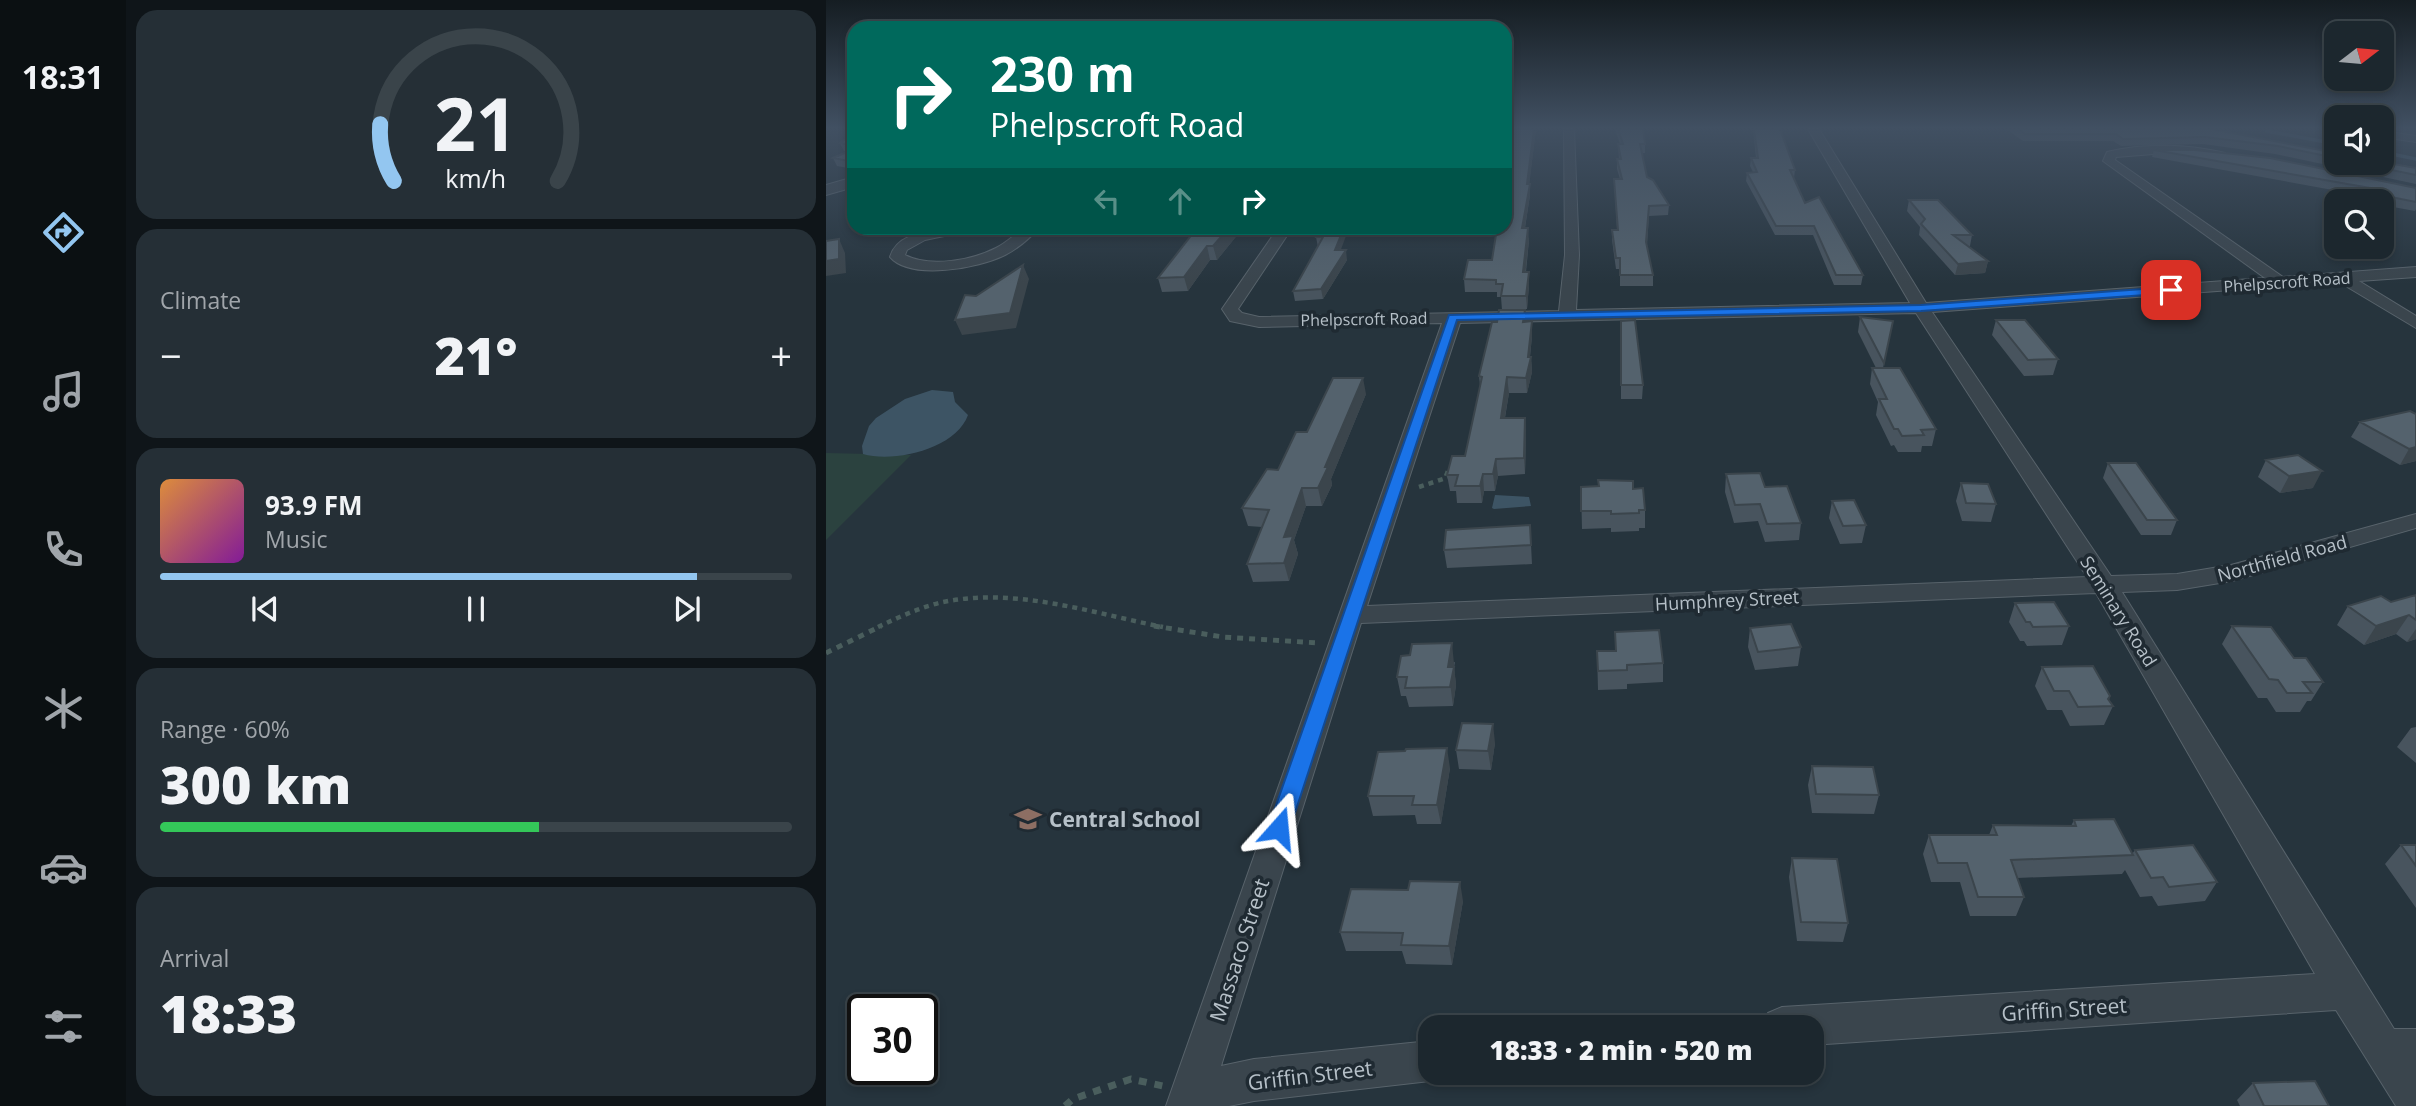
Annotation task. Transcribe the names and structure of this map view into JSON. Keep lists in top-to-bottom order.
{
  "streets": {
    "street": [
      "Phelpscroft Road",
      "Northfield Road",
      "Humphrey Street",
      "Seminary Road",
      "Massaco Street",
      "Griffin Street"
    ]
  },
  "crossings": [
    ["Phelpscroft Road", "Seminary Road"],
    ["Phelpscroft Road", "Massaco Street"],
    ["Northfield Road", "Humphrey Street"],
    ["Northfield Road", "Seminary Road"],
    ["Humphrey Street", "Seminary Road"],
    ["Humphrey Street", "Massaco Street"],
    ["Seminary Road", "Griffin Street"],
    ["Massaco Street", "Griffin Street"]
  ],
  "places": {
    "school or university": ["Central School"]
  },
  "north": "right",
  "page": {
    "tabs": "18:31",
    "turn": ["230 m", "Phelpscroft Road"],
    "tile": [
      "Climate",
      ["Range · 60%", "300 km"],
      ["Arrival", "18:33"]
    ],
    "heat": ["−", "21°", "+"],
    "song": ["93.9 FM", "Music"],
    "limit": "30",
    "trip": "18:33 · 2 min · 520 m",
    "gauge": ["21", "km/h"]
  }
}
